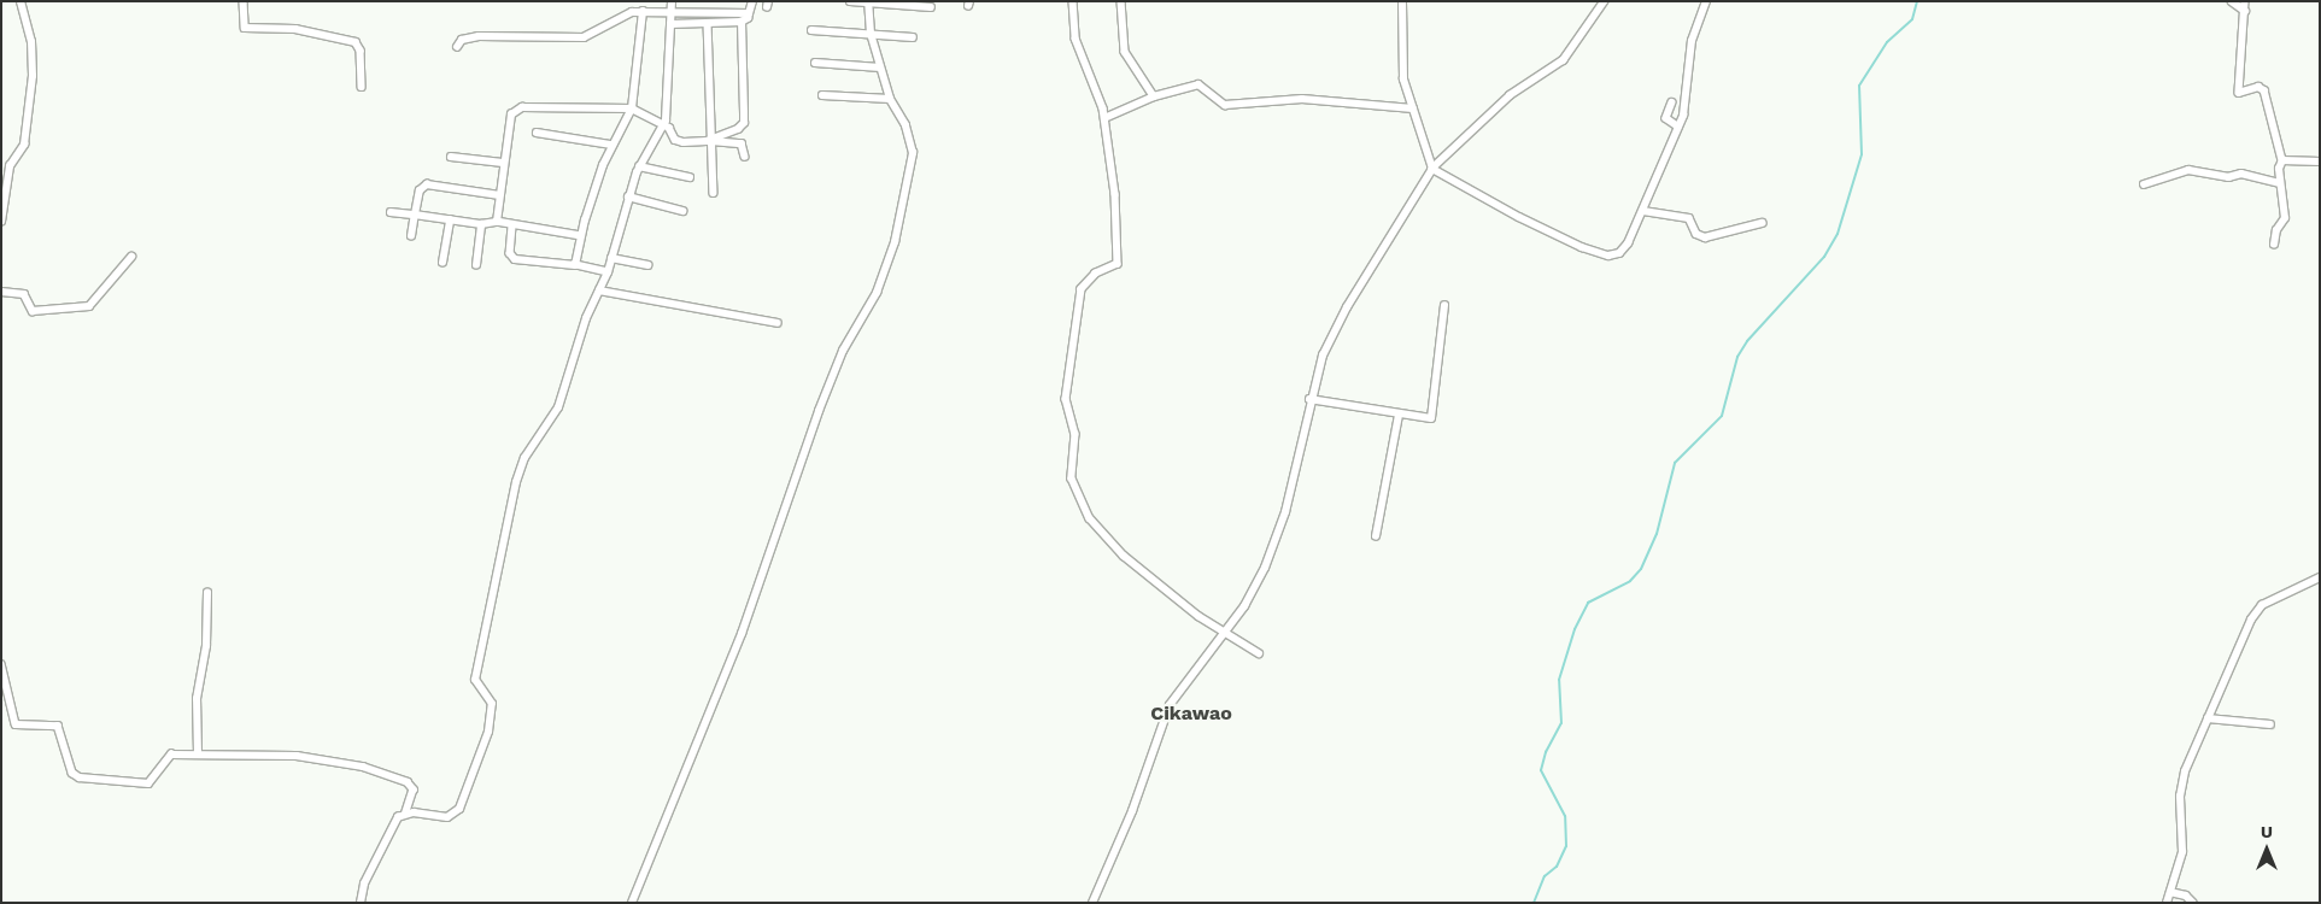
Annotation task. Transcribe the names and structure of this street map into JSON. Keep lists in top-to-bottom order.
{
  "districts": ["Cikawao"],
  "north": "top"
}
